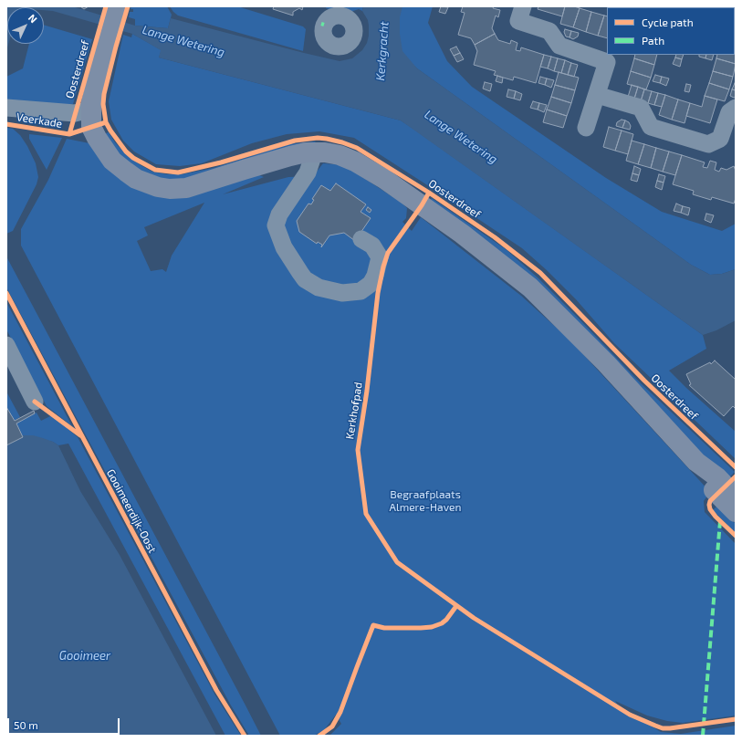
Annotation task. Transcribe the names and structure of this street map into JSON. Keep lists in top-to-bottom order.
{
  "streets": {
    "main road": ["Oosterdreef"],
    "street": ["Veerkade"],
    "cycle path": ["Kerkhofpad", "Gooimeerdijk-Oost"]
  },
  "crossings": [
    ["Oosterdreef", "Veerkade"]
  ],
  "water": ["Lange Wetering", "Kerkgracht", "Gooimeer"],
  "parks": ["Begraafplaats Almere-Haven"],
  "legend": ["Cycle path", "Path"],
  "scale_bar": "50 m",
  "north": "top right"
}
